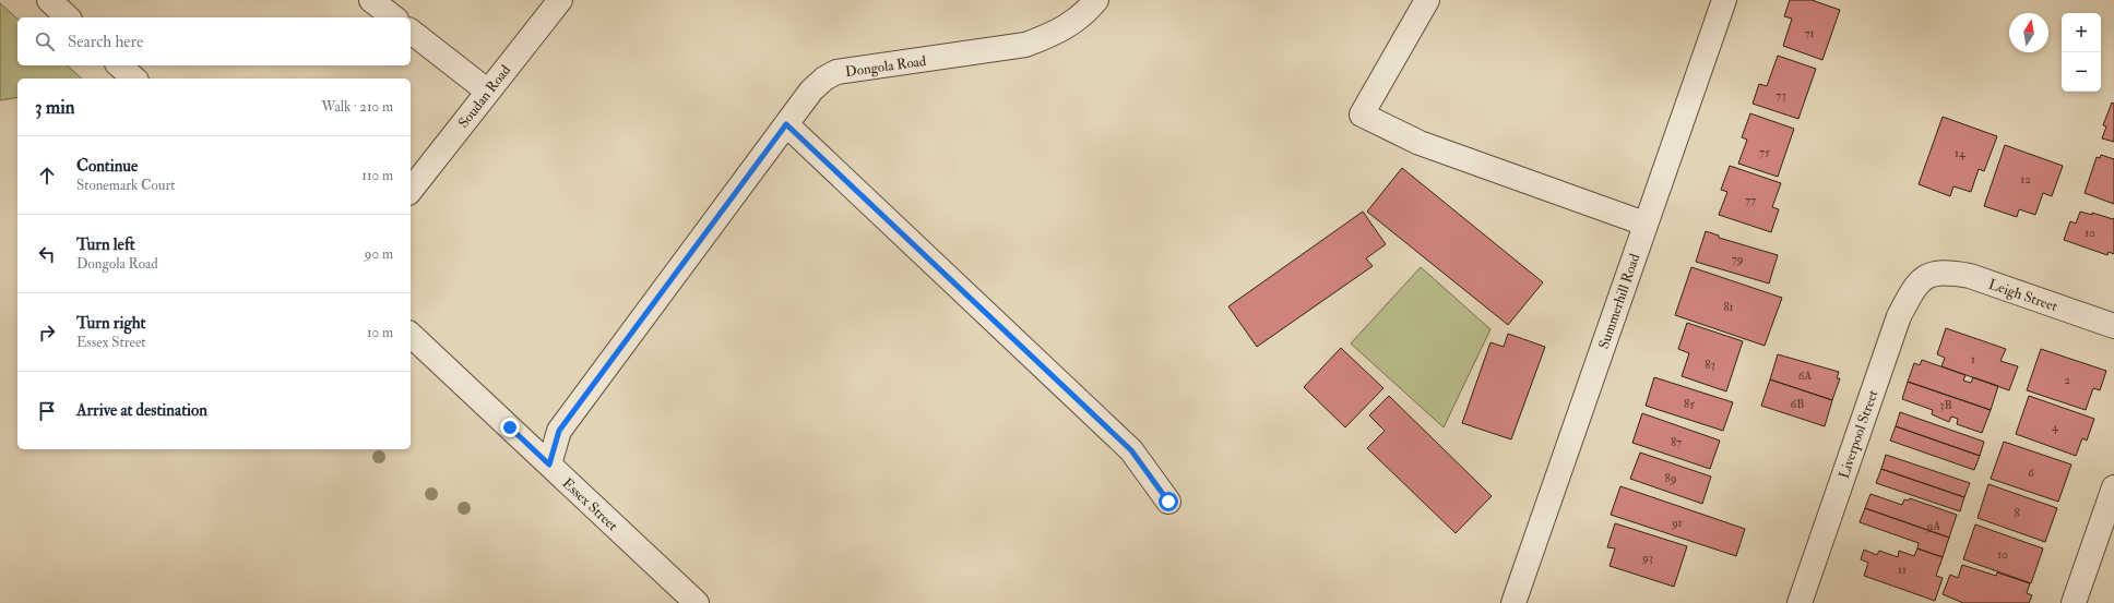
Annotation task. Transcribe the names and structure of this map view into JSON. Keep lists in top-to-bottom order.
{
  "streets": {
    "street": [
      "Dongola Road",
      "Soudan Road",
      "Leigh Street",
      "Summerhill Road",
      "Liverpool Street",
      "Essex Street"
    ]
  },
  "crossings": [
    ["Dongola Road", "Essex Street"],
    ["Leigh Street", "Liverpool Street"]
  ],
  "house_numbers": [
    "71",
    "73",
    "75",
    "14",
    "12",
    "77",
    "10",
    "79",
    "81",
    "1",
    "83",
    "6A",
    "2",
    "85",
    "6B",
    "3B",
    "4",
    "87",
    "6",
    "89",
    "8",
    "91",
    "9A",
    "10",
    "93",
    "11"
  ],
  "north": "top",
  "page": {
    "map_buttons": ["+", "−"],
    "search": "Search here",
    "heading": ["3 min", "Walk · 210 m"],
    "list": [
      ["Continue", "Stonemark Court", "110 m"],
      ["Turn left", "Dongola Road", "90 m"],
      ["Turn right", "Essex Street", "10 m"],
      "Arrive at destination"
    ]
  }
}
